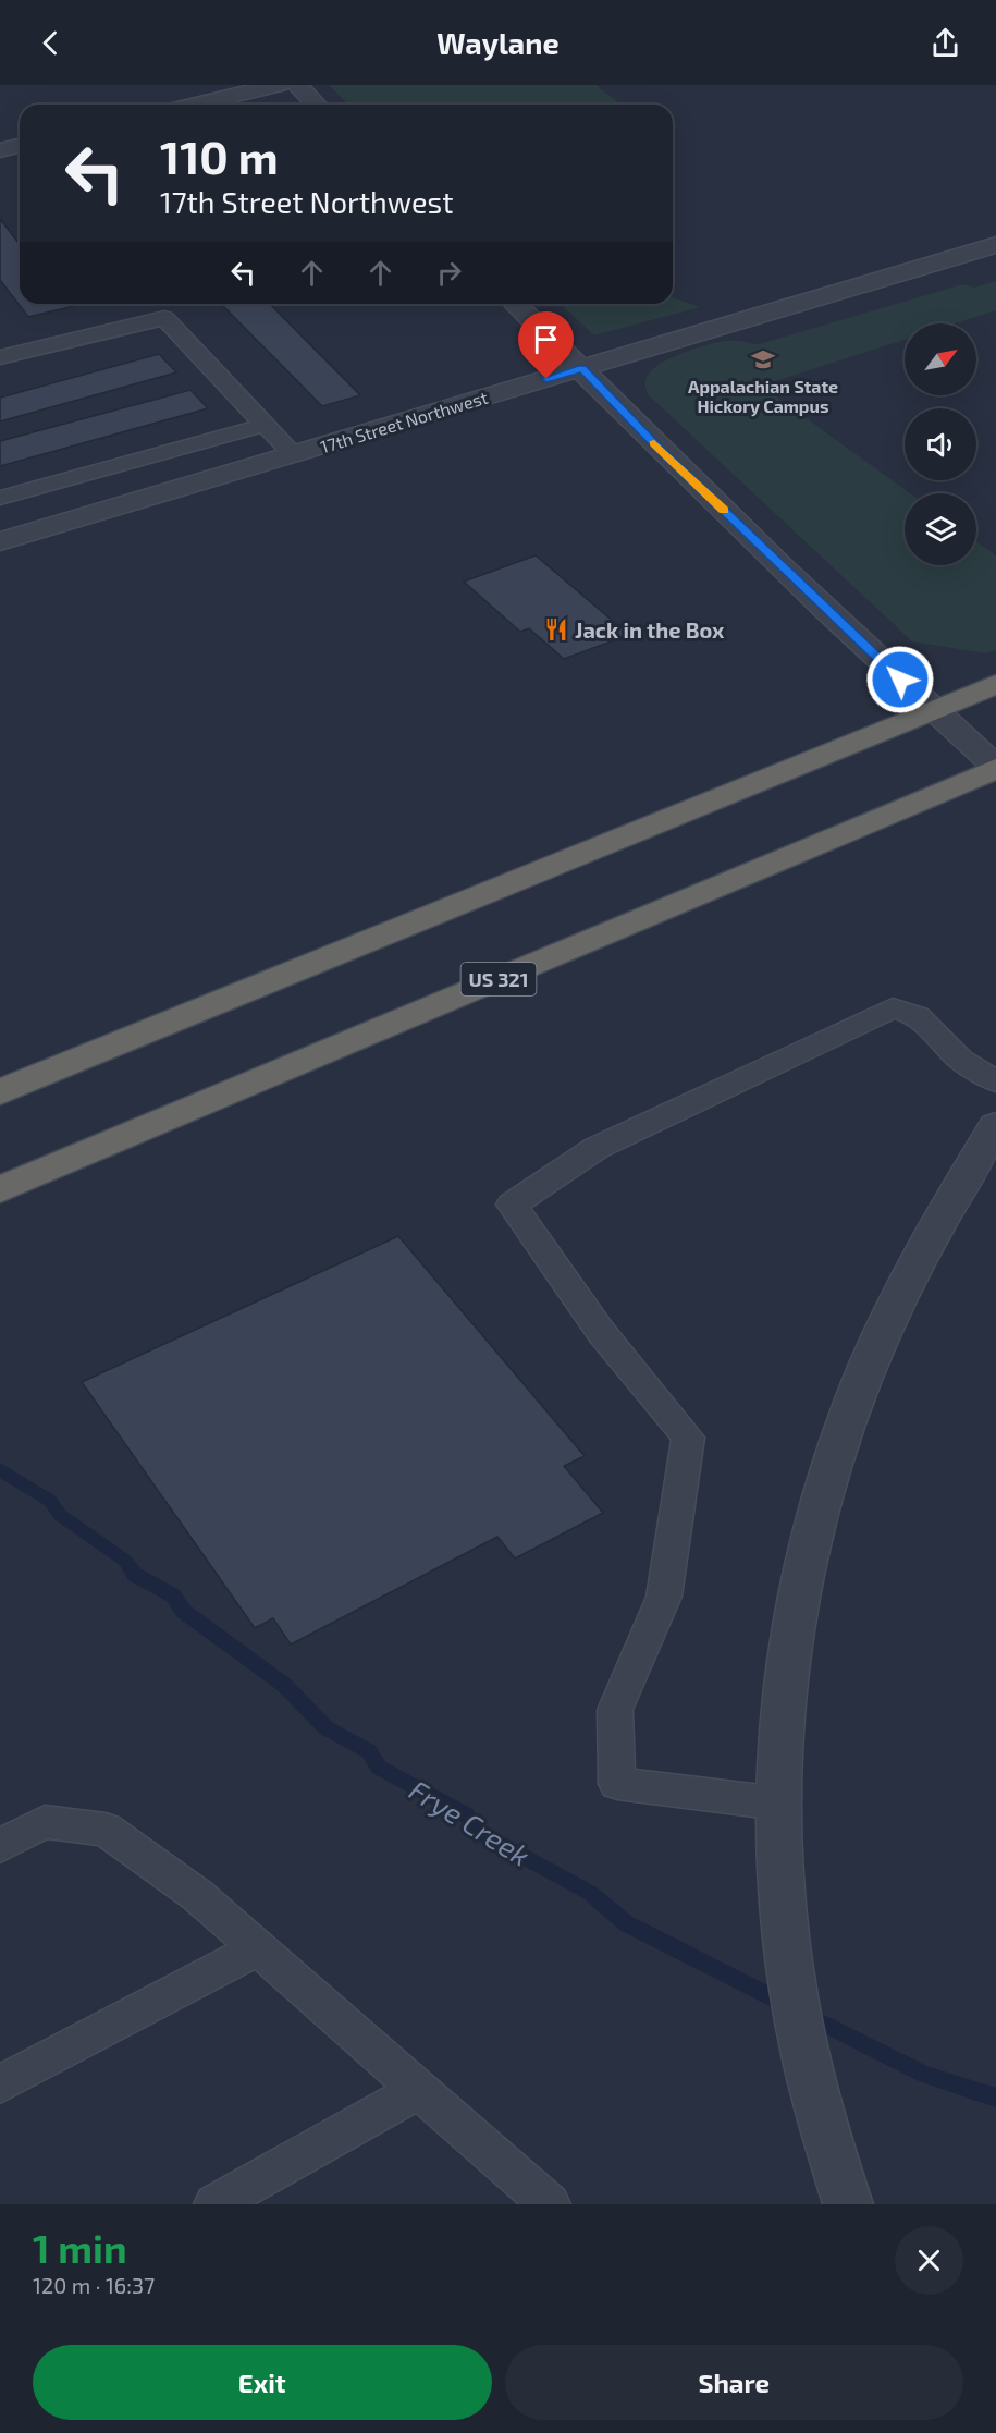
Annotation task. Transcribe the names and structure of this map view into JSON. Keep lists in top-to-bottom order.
{
  "streets": {
    "highway": ["US 321"],
    "street": ["17th Street Northwest"]
  },
  "water": ["Frye Creek"],
  "places": {
    "school or university": ["Appalachian State Hickory Campus"],
    "restaurant": ["Jack in the Box"]
  },
  "north": "top right",
  "page": {
    "header": "Waylane",
    "turn": ["110 m", "17th Street Northwest"],
    "heading": ["1 min", "120 m · 16:37"],
    "buttons": ["Exit", "Share"]
  }
}
